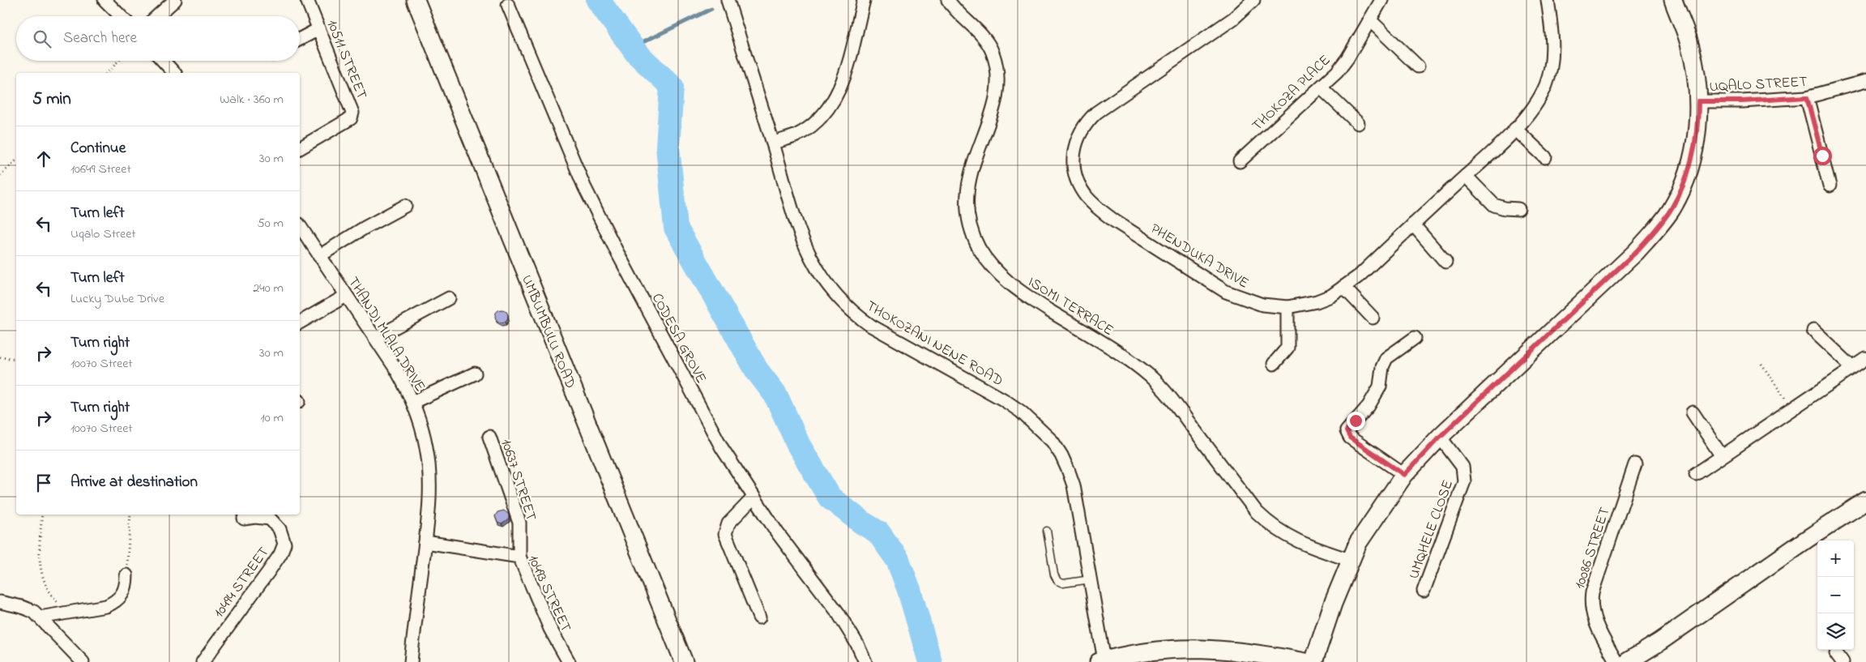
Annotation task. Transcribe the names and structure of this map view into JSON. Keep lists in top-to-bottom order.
{
  "streets": {
    "street": [
      "10511 STREET",
      "UQALO STREET",
      "THOKOZA PLACE",
      "PHENDUKA DRIVE",
      "ISOMI TERRACE",
      "UMBUMBULU ROAD",
      "THANDI MLALA DRIVE",
      "CODESA GROVE",
      "THOKOZANI NENE ROAD",
      "10637 STREET",
      "UMQHELE CLOSE",
      "10086 STREET",
      "10494 STREET",
      "10493 STREET"
    ]
  },
  "crossings": [
    ["THANDI MLALA DRIVE", "10493 STREET"],
    ["10637 STREET", "10493 STREET"]
  ],
  "page": {
    "search": "Search here",
    "heading": ["5 min", "Walk · 360 m"],
    "list": [
      ["Continue", "10649 Street", "30 m"],
      ["Turn left", "Uqalo Street", "50 m"],
      ["Turn left", "Lucky Dube Drive", "240 m"],
      ["Turn right", "10070 Street", "30 m"],
      ["Turn right", "10070 Street", "10 m"],
      "Arrive at destination"
    ],
    "map_buttons": ["+", "−"]
  }
}
